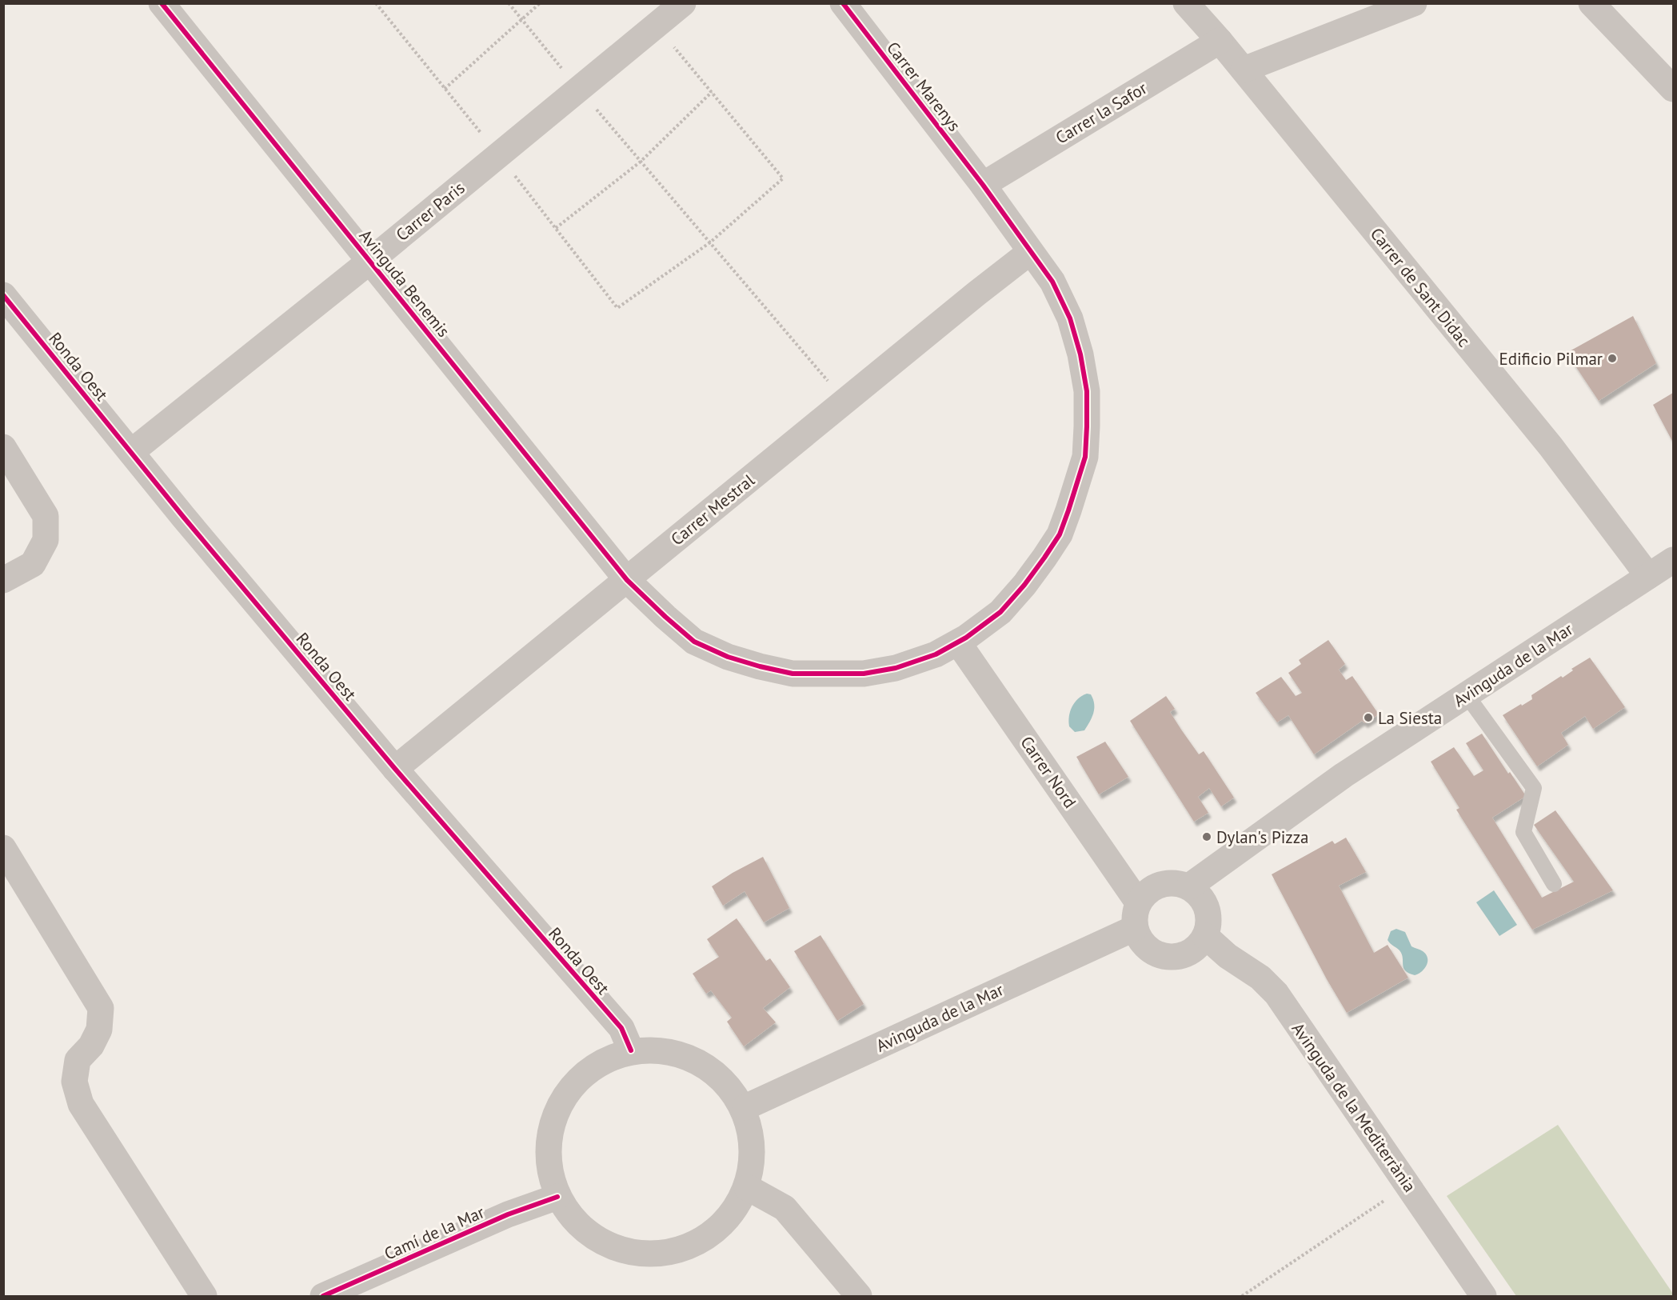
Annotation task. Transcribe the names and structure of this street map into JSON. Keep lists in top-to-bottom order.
{
  "streets": {
    "street": [
      "Carrer Marenys",
      "Carrer la Safor",
      "Carrer Paris",
      "Avinguda Benemis",
      "Carrer de Sant Didac",
      "Ronda Oest",
      "Carrer Mestral",
      "Avinguda de la Mar",
      "Carrer Nord",
      "Avinguda de la Mediterrània",
      "Camí de la Mar"
    ]
  },
  "crossings": [
    ["Carrer Marenys", "Carrer la Safor"],
    ["Carrer Marenys", "Avinguda Benemis"],
    ["Carrer Marenys", "Carrer Mestral"],
    ["Carrer Marenys", "Carrer Nord"],
    ["Carrer la Safor", "Carrer de Sant Didac"],
    ["Carrer Paris", "Avinguda Benemis"],
    ["Carrer Paris", "Ronda Oest"],
    ["Avinguda Benemis", "Carrer Mestral"],
    ["Avinguda Benemis", "Carrer Nord"],
    ["Carrer de Sant Didac", "Avinguda de la Mar"],
    ["Ronda Oest", "Carrer Mestral"],
    ["Avinguda de la Mar", "Carrer Nord"],
    ["Avinguda de la Mar", "Avinguda de la Mediterrània"],
    ["Carrer Nord", "Avinguda de la Mediterrània"]
  ],
  "places": ["Edificio Pilmar", "La Siesta", "Dylan's Pizza"]
}
